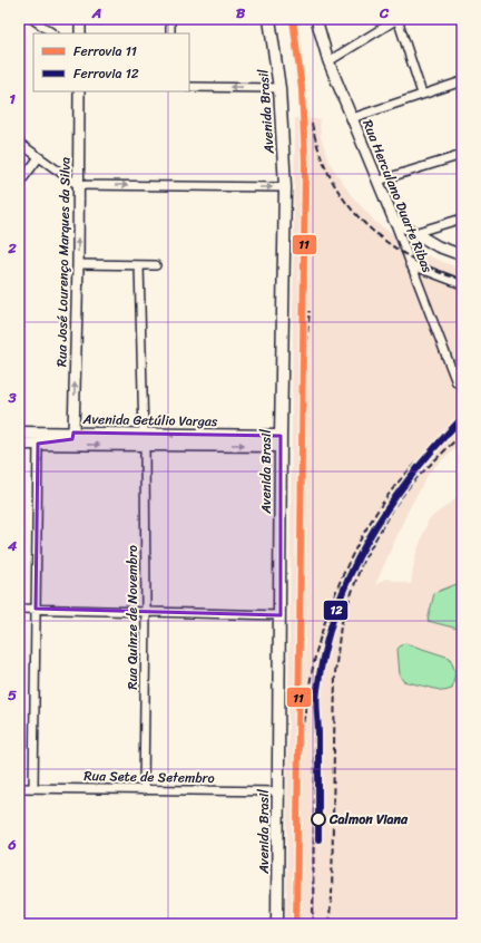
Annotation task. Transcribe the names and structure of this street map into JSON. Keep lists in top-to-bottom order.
{
  "streets": {
    "main road": ["Avenida Brasil", "Avenida Getúlio Vargas"],
    "street": [
      "Rua Herculano Duarte Ribas",
      "Rua José Lourenço Marques da Silva",
      "Rua Quinze de Novembro",
      "Rua Sete de Setembro"
    ]
  },
  "crossings": [
    ["Avenida Brasil", "Avenida Getúlio Vargas"],
    ["Avenida Brasil", "Rua Sete de Setembro"],
    ["Rua José Lourenço Marques da Silva", "Avenida Getúlio Vargas"],
    ["Avenida Getúlio Vargas", "Rua Quinze de Novembro"],
    ["Rua Quinze de Novembro", "Rua Sete de Setembro"]
  ],
  "one_way": ["Rua José Lourenço Marques da Silva"],
  "places": ["Calmon Viana"],
  "lines": ["rail line 11", "rail line 12"],
  "legend": ["Ferrovia 11", "Ferrovia 12"],
  "grid": {
    "columns": ["A", "B", "C"],
    "rows": [
      "1",
      "2",
      "3",
      "4",
      "5",
      "6"
    ]
  }
}
